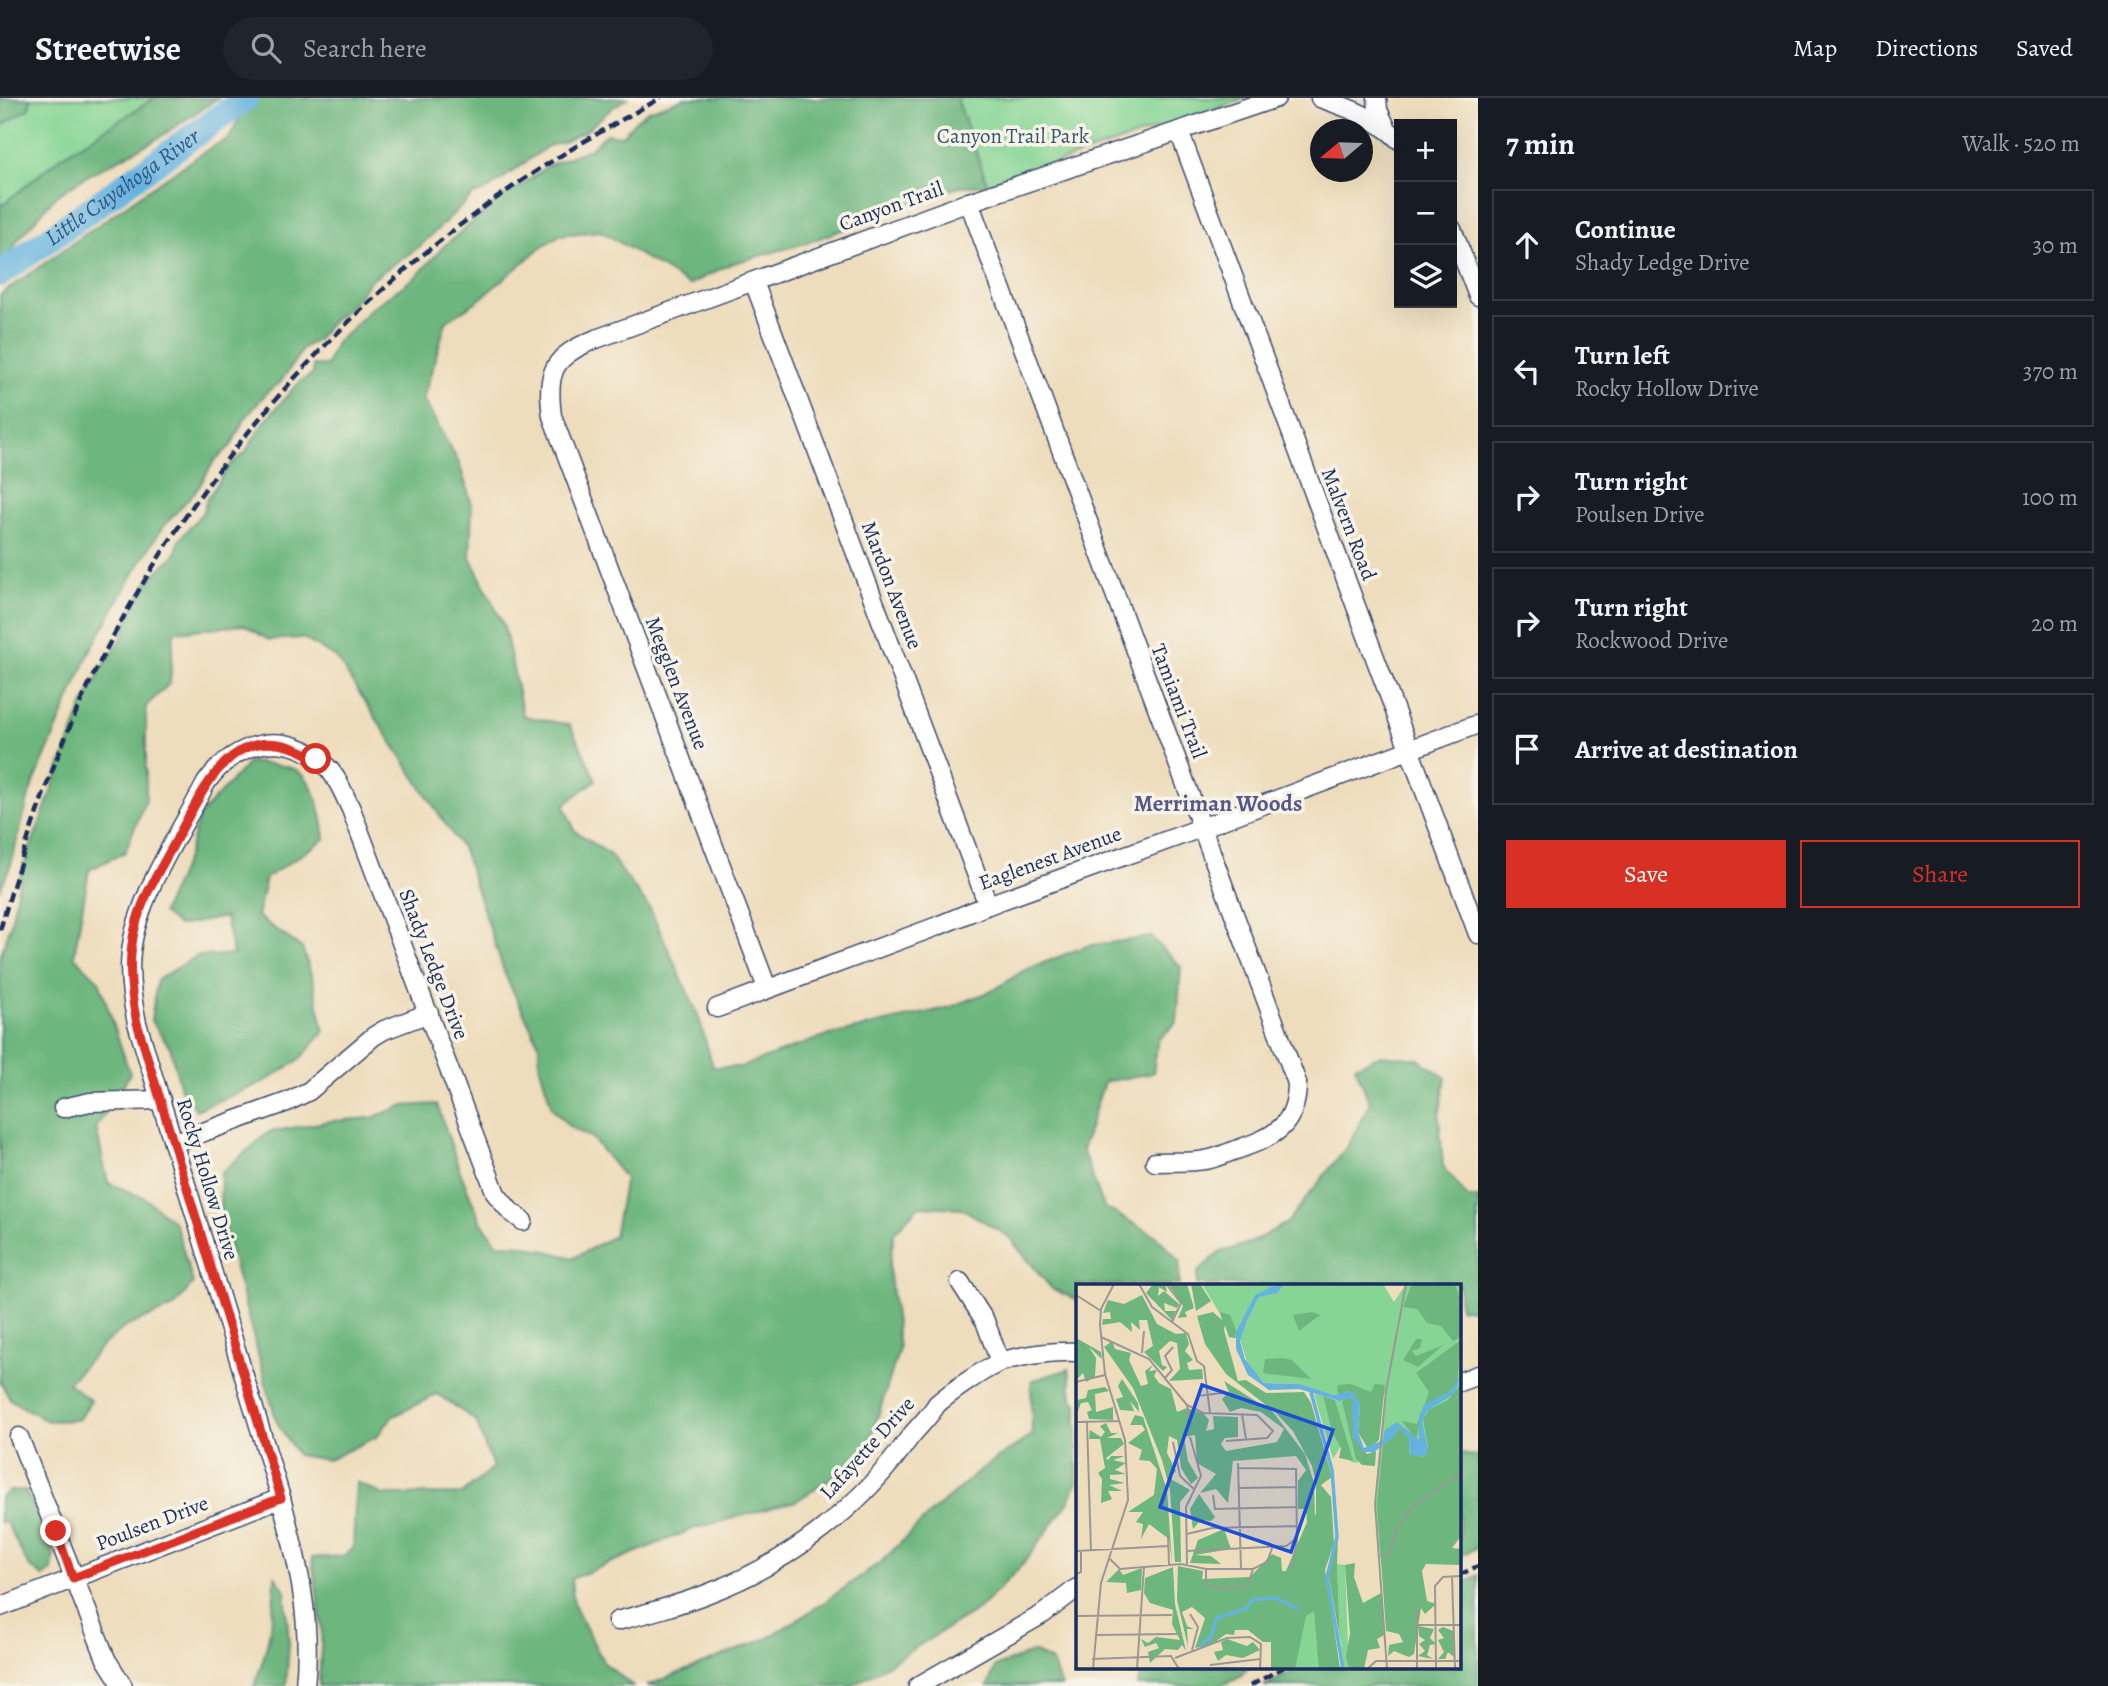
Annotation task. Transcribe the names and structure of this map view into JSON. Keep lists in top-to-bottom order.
{
  "streets": {
    "street": [
      "Canyon Trail",
      "Malvern Road",
      "Mardon Avenue",
      "Megglen Avenue",
      "Tamiami Trail",
      "Eaglenest Avenue",
      "Shady Ledge Drive",
      "Rocky Hollow Drive",
      "Lafayette Drive",
      "Poulsen Drive"
    ]
  },
  "crossings": [
    ["Canyon Trail", "Malvern Road"],
    ["Canyon Trail", "Mardon Avenue"],
    ["Canyon Trail", "Megglen Avenue"],
    ["Canyon Trail", "Tamiami Trail"],
    ["Malvern Road", "Eaglenest Avenue"],
    ["Mardon Avenue", "Eaglenest Avenue"],
    ["Megglen Avenue", "Eaglenest Avenue"],
    ["Tamiami Trail", "Eaglenest Avenue"],
    ["Shady Ledge Drive", "Rocky Hollow Drive"],
    ["Rocky Hollow Drive", "Poulsen Drive"]
  ],
  "districts": ["Merriman Woods"],
  "water": ["Little Cuyahoga River"],
  "parks": ["Canyon Trail Park"],
  "north": "left",
  "page": {
    "header": "Streetwise",
    "search": "Search here",
    "nav": ["Map", "Directions", "Saved"],
    "heading": ["7 min", "Walk · 520 m"],
    "map_buttons": ["+", "−"],
    "list": [
      ["Continue", "Shady Ledge Drive", "30 m"],
      ["Turn left", "Rocky Hollow Drive", "370 m"],
      ["Turn right", "Poulsen Drive", "100 m"],
      ["Turn right", "Rockwood Drive", "20 m"],
      "Arrive at destination"
    ],
    "buttons": ["Save", "Share"]
  }
}
